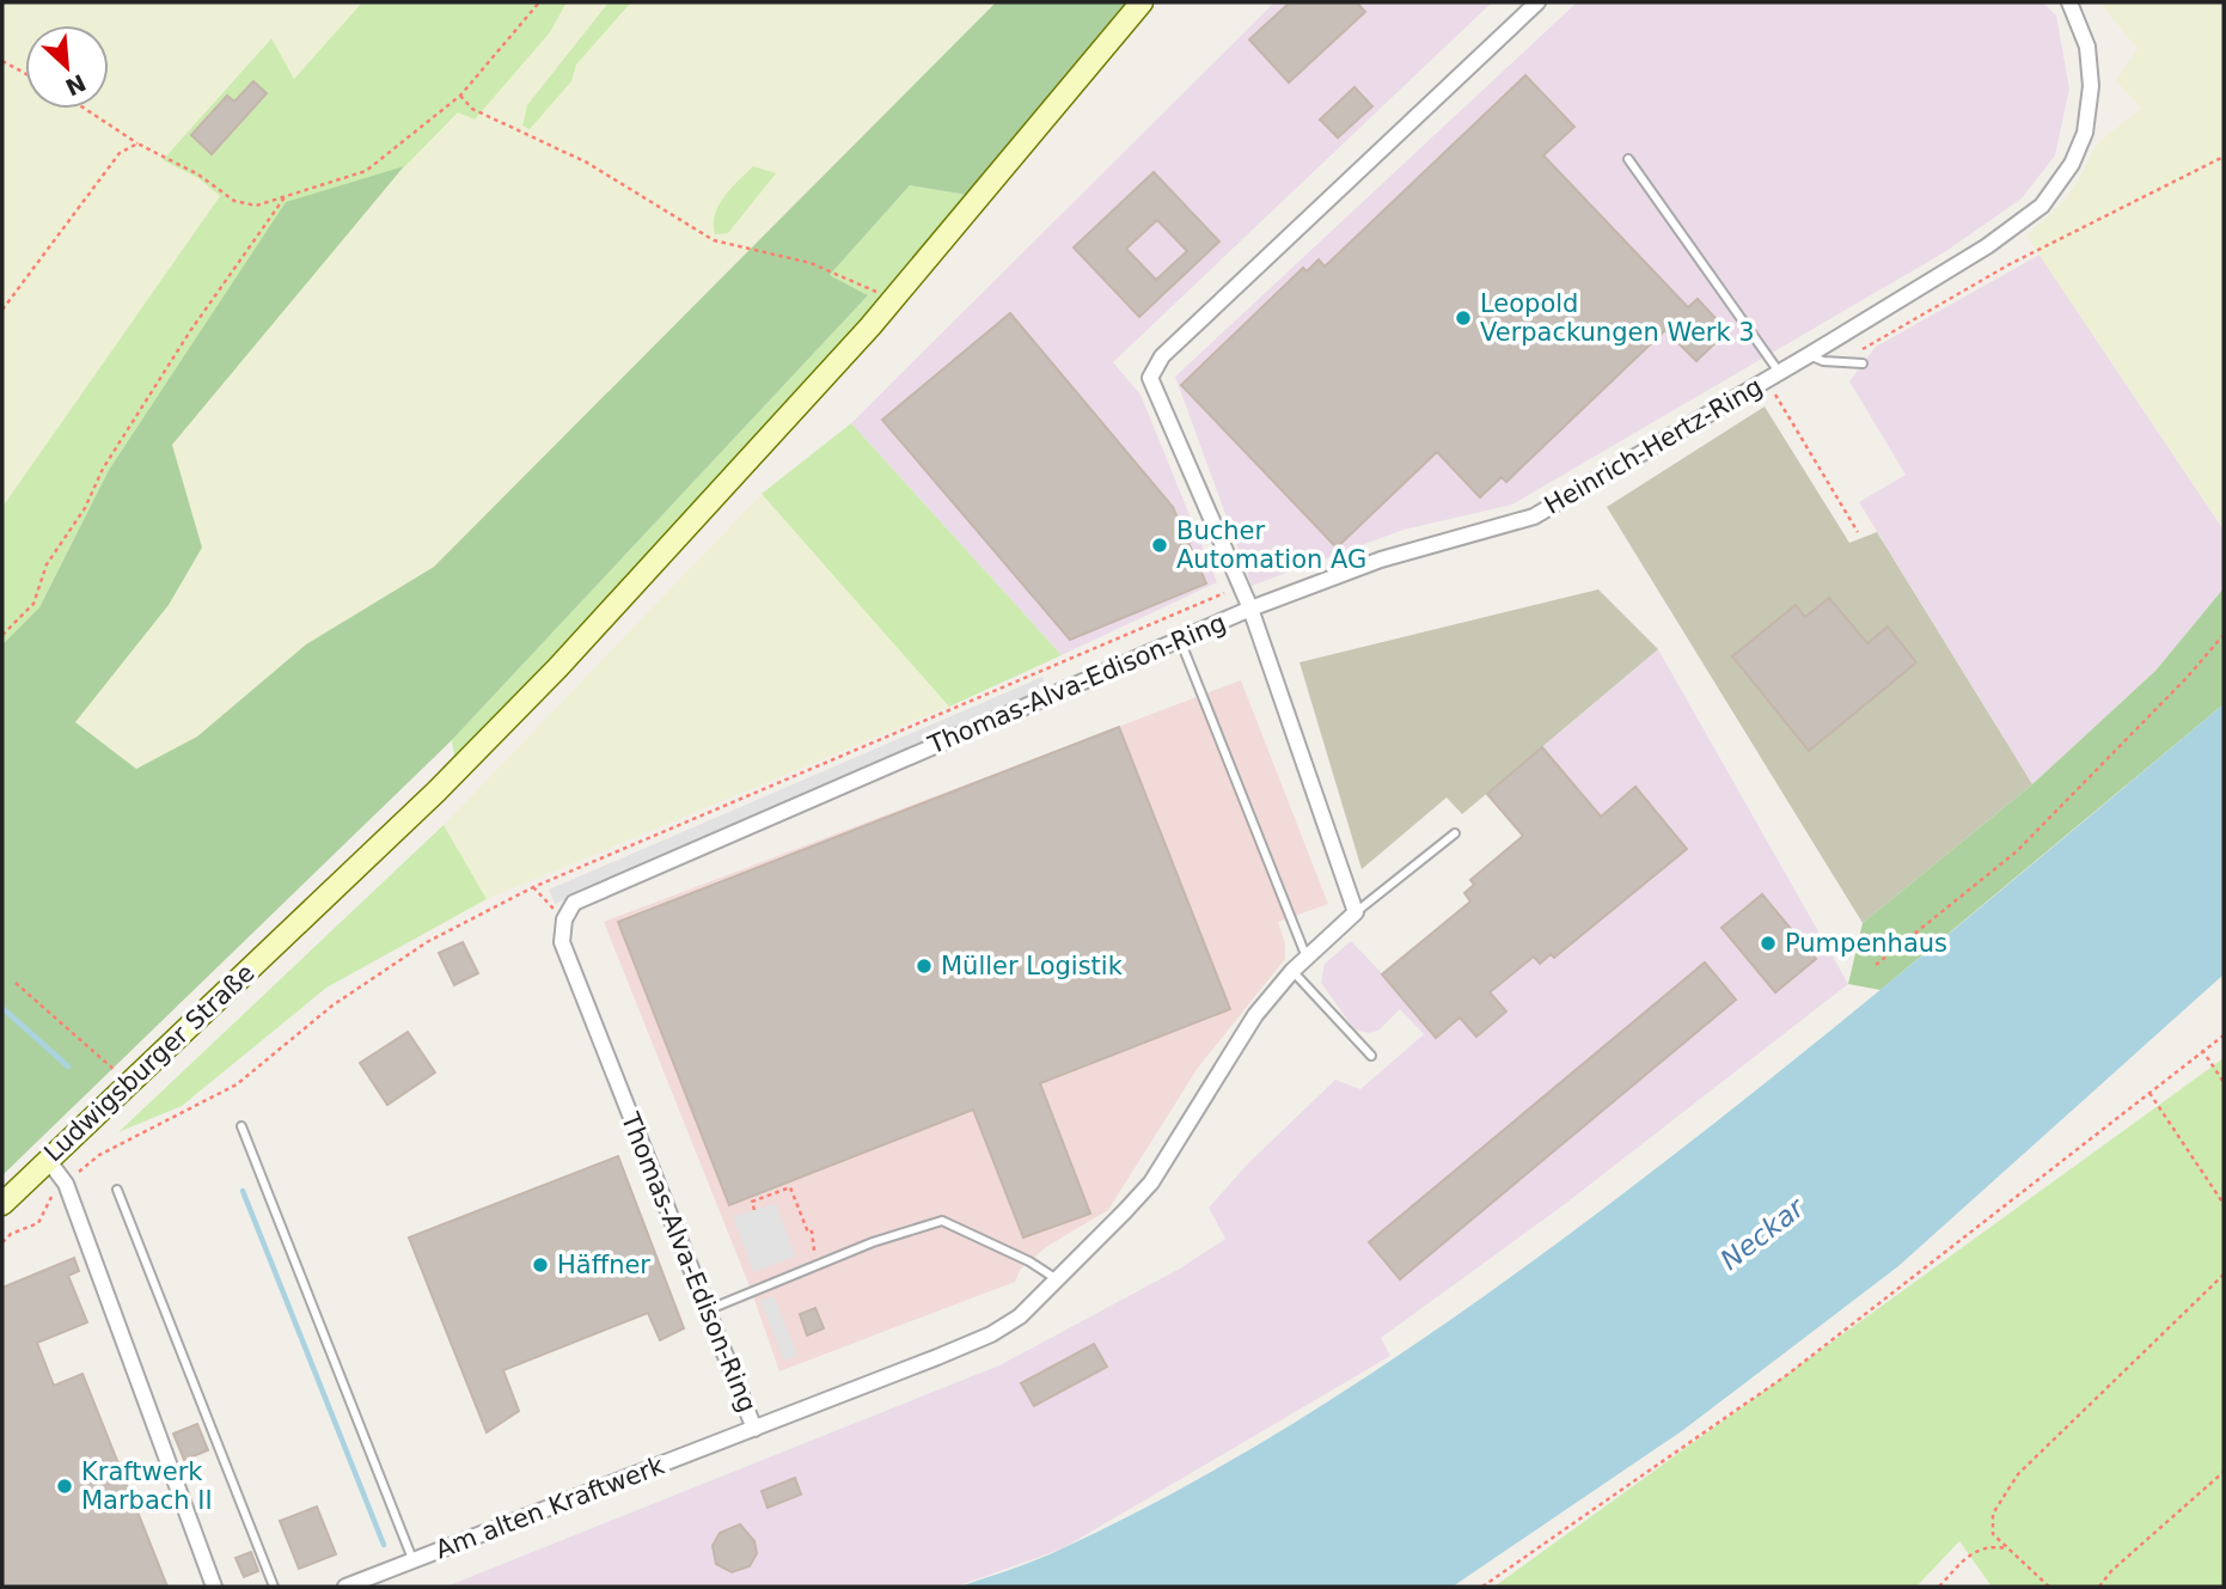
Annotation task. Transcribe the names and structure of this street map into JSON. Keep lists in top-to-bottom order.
{
  "streets": {
    "main road": ["Ludwigsburger Straße"],
    "street": ["Heinrich-Hertz-Ring", "Thomas-Alva-Edison-Ring", "Am alten Kraftwerk"]
  },
  "crossings": [
    ["Heinrich-Hertz-Ring", "Thomas-Alva-Edison-Ring"],
    ["Thomas-Alva-Edison-Ring", "Am alten Kraftwerk"]
  ],
  "water": ["Neckar"],
  "places": [
    "Leopold Verpackungen Werk 3",
    "Bucher Automation AG",
    "Pumpenhaus",
    "Müller Logistik",
    "Häffner",
    "Kraftwerk Marbach II"
  ],
  "north": "bottom right"
}
